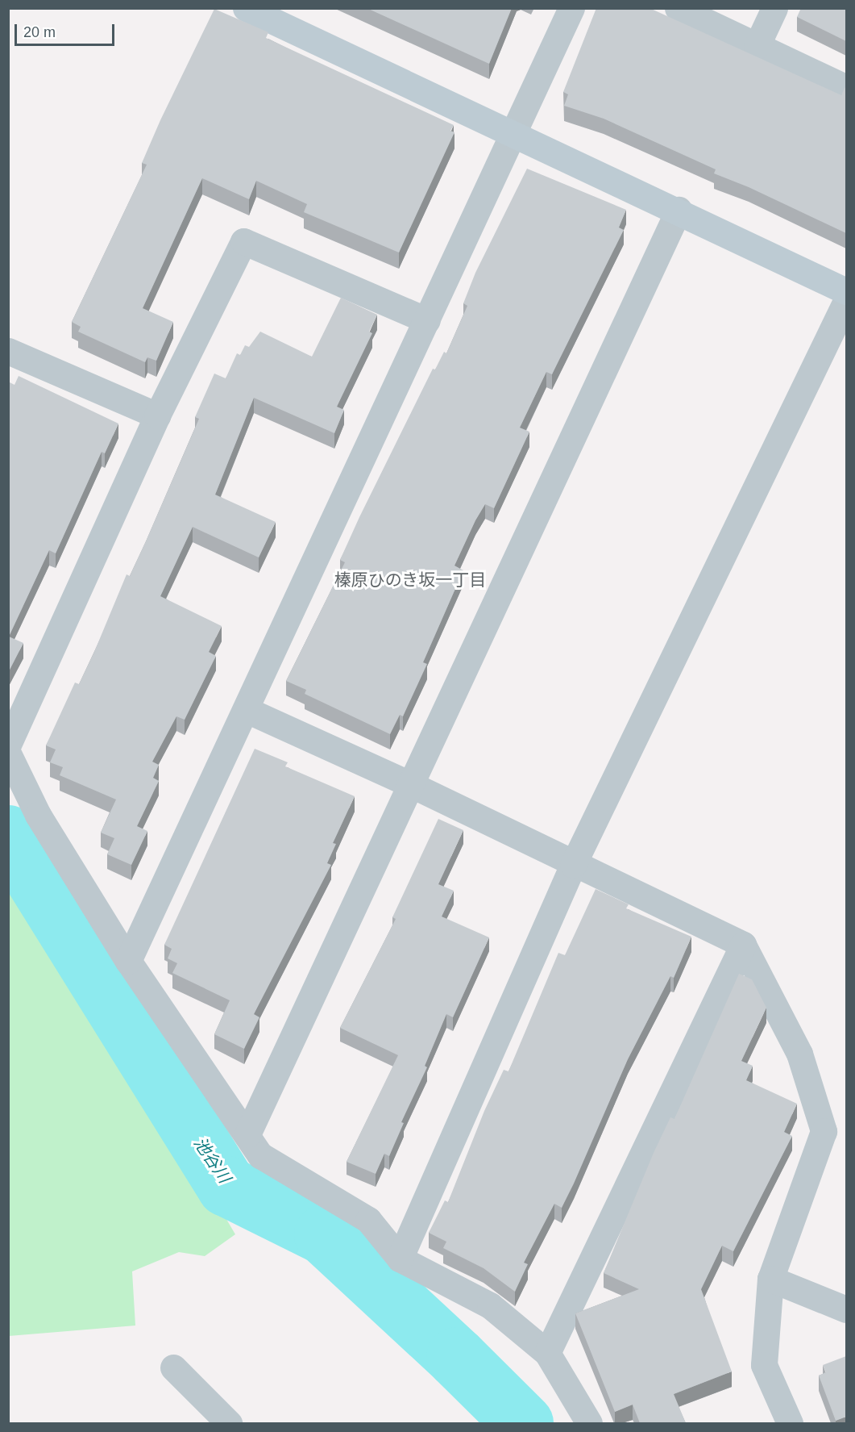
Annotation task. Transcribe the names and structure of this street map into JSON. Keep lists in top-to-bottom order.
{
  "districts": ["榛原ひのき坂一丁目"],
  "water": ["池谷川"],
  "scale_bar": "20 m"
}
